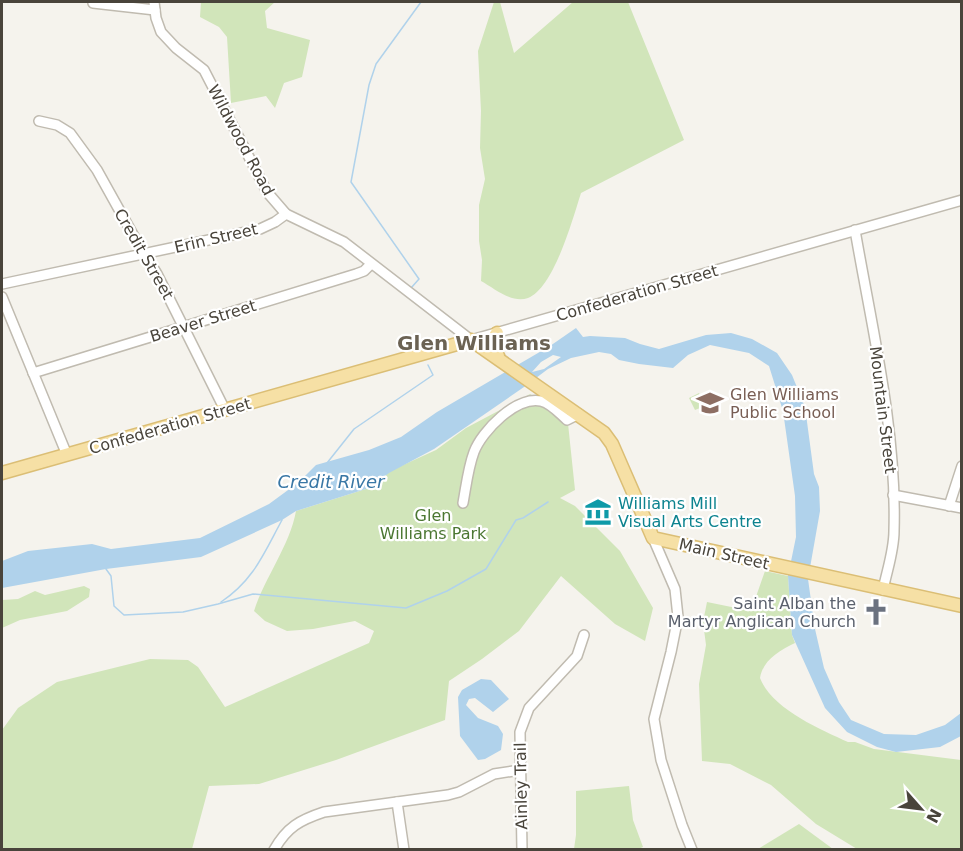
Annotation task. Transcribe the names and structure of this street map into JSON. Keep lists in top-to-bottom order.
{
  "streets": {
    "main road": ["Confederation Street", "Main Street"],
    "street": [
      "Wildwood Road",
      "Erin Street",
      "Credit Street",
      "Beaver Street",
      "Mountain Street",
      "Ainley Trail"
    ]
  },
  "crossings": [
    ["Wildwood Road", "Erin Street"],
    ["Wildwood Road", "Confederation Street"],
    ["Wildwood Road", "Beaver Street"],
    ["Erin Street", "Credit Street"],
    ["Credit Street", "Confederation Street"],
    ["Credit Street", "Beaver Street"],
    ["Confederation Street", "Mountain Street"],
    ["Mountain Street", "Main Street"]
  ],
  "districts": ["Glen Williams"],
  "water": ["Credit River"],
  "parks": ["Glen Williams Park"],
  "places": {
    "school or university": ["Glen Williams Public School"],
    "museum": ["Williams Mill Visual Arts Centre"],
    "church": ["Saint Alban the Martyr Anglican Church"]
  },
  "north": "bottom right"
}
